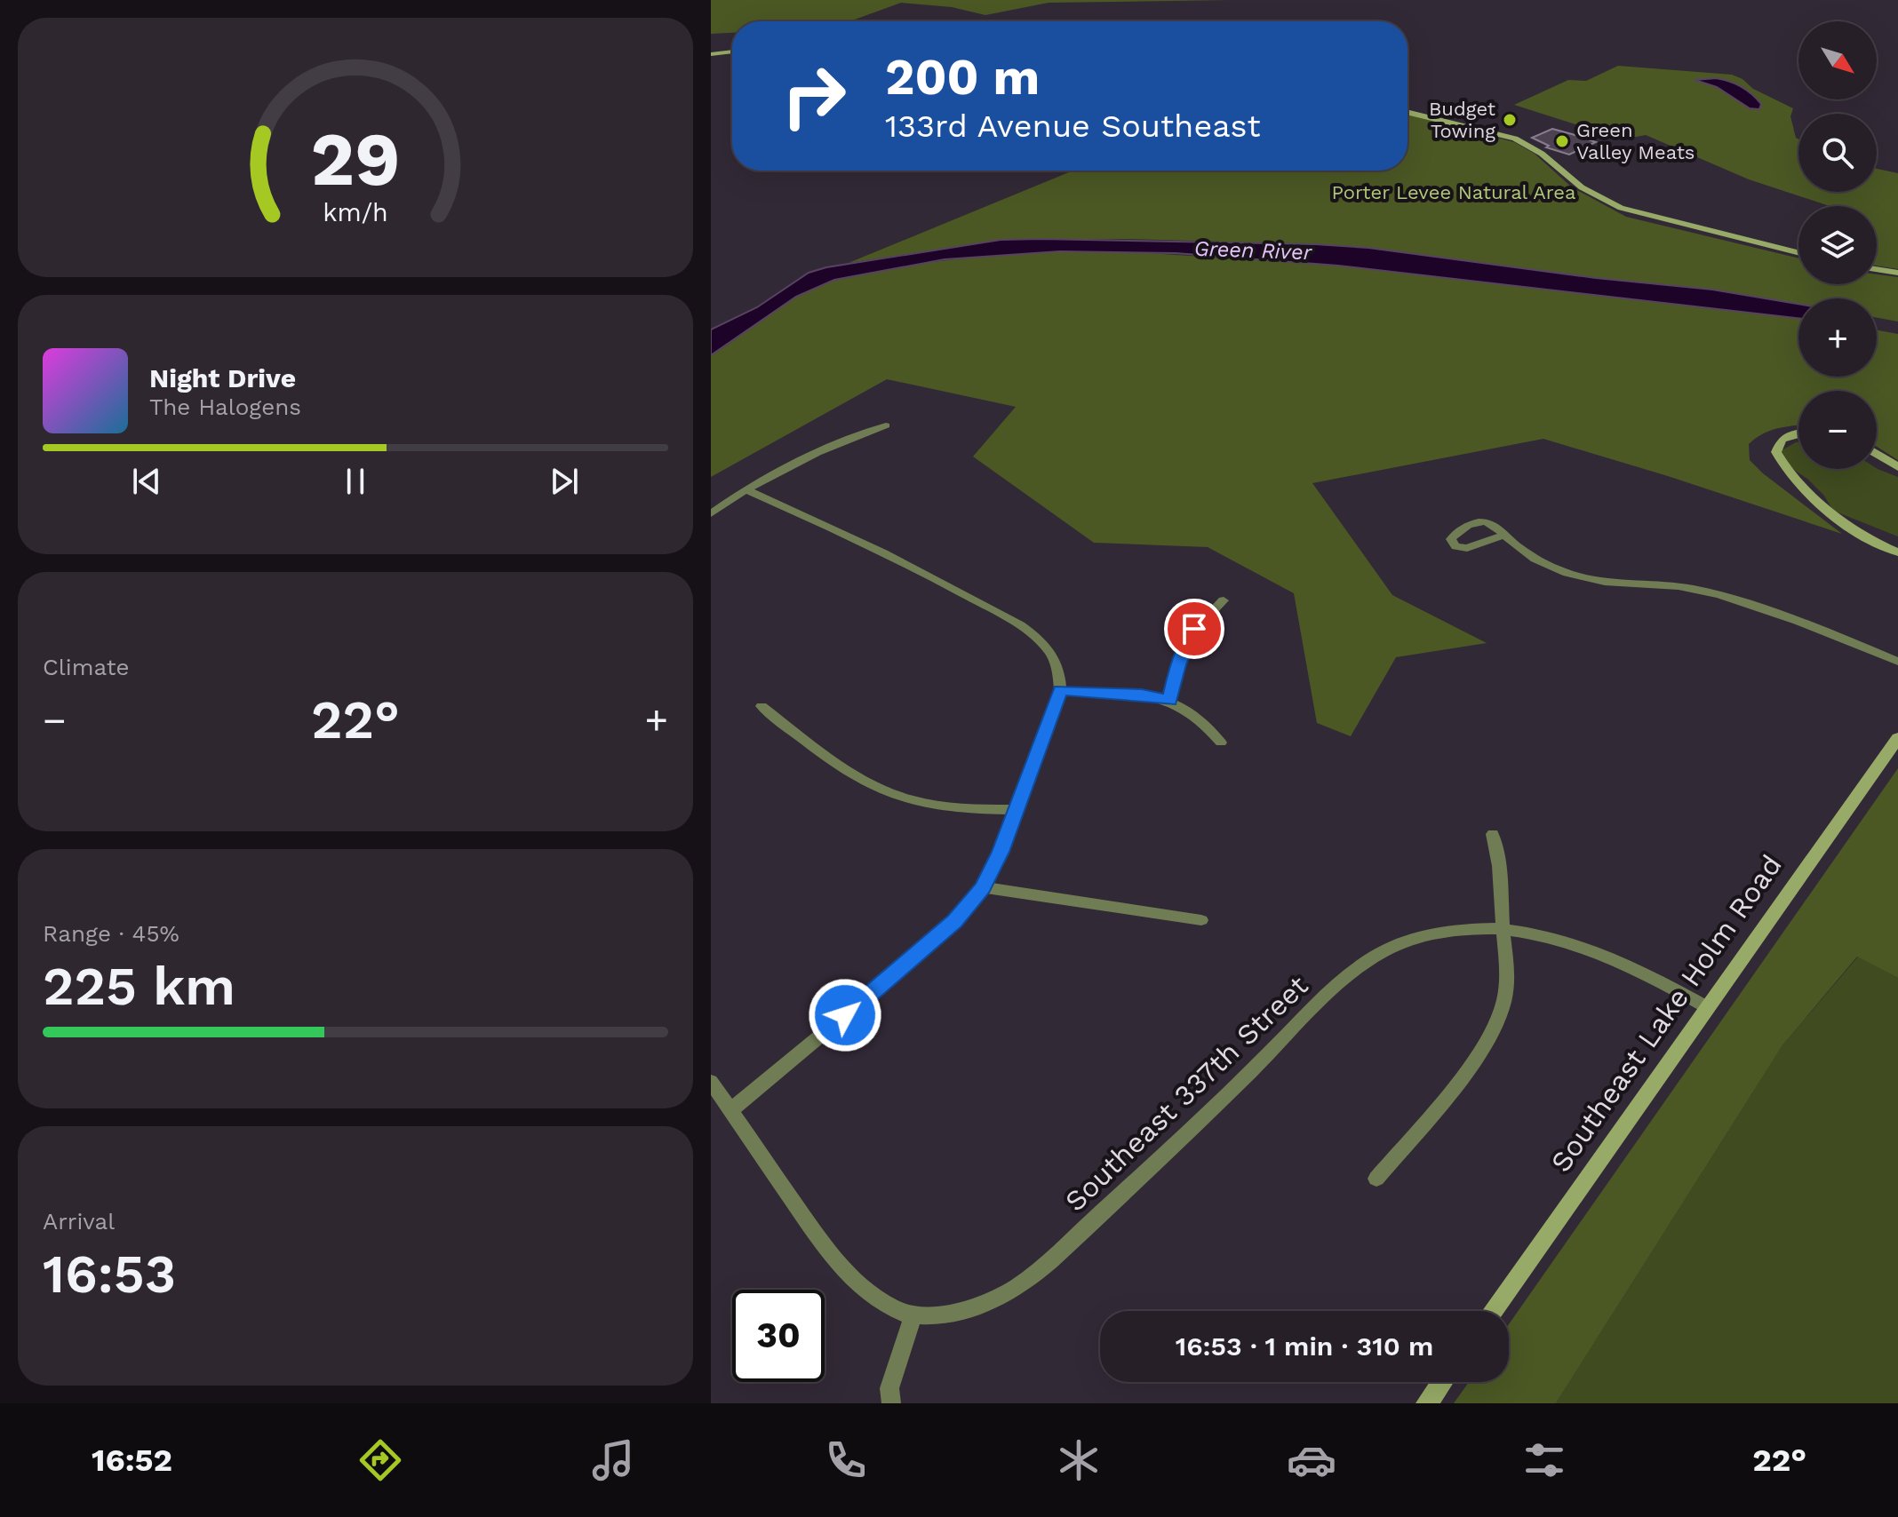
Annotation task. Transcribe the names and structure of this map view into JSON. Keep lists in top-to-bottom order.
{
  "streets": {
    "street": ["Southeast Lake Holm Road", "Southeast 337th Street"]
  },
  "crossings": [
    ["Southeast Lake Holm Road", "Southeast 337th Street"]
  ],
  "water": ["Green River"],
  "parks": ["Porter Levee Natural Area"],
  "places": ["Budget Towing", "Green Valley Meats"],
  "north": "bottom right",
  "page": {
    "map_buttons": ["+", "−"],
    "turn": ["200 m", "133rd Avenue Southeast"],
    "song": ["Night Drive", "The Halogens"],
    "tile": [
      "Climate",
      ["Range · 45%", "225 km"],
      ["Arrival", "16:53"]
    ],
    "heat": ["−", "22°", "+"],
    "limit": "30",
    "trip": "16:53 · 1 min · 310 m",
    "tabs": ["16:52", "22°"],
    "gauge": ["29", "km/h"]
  }
}
